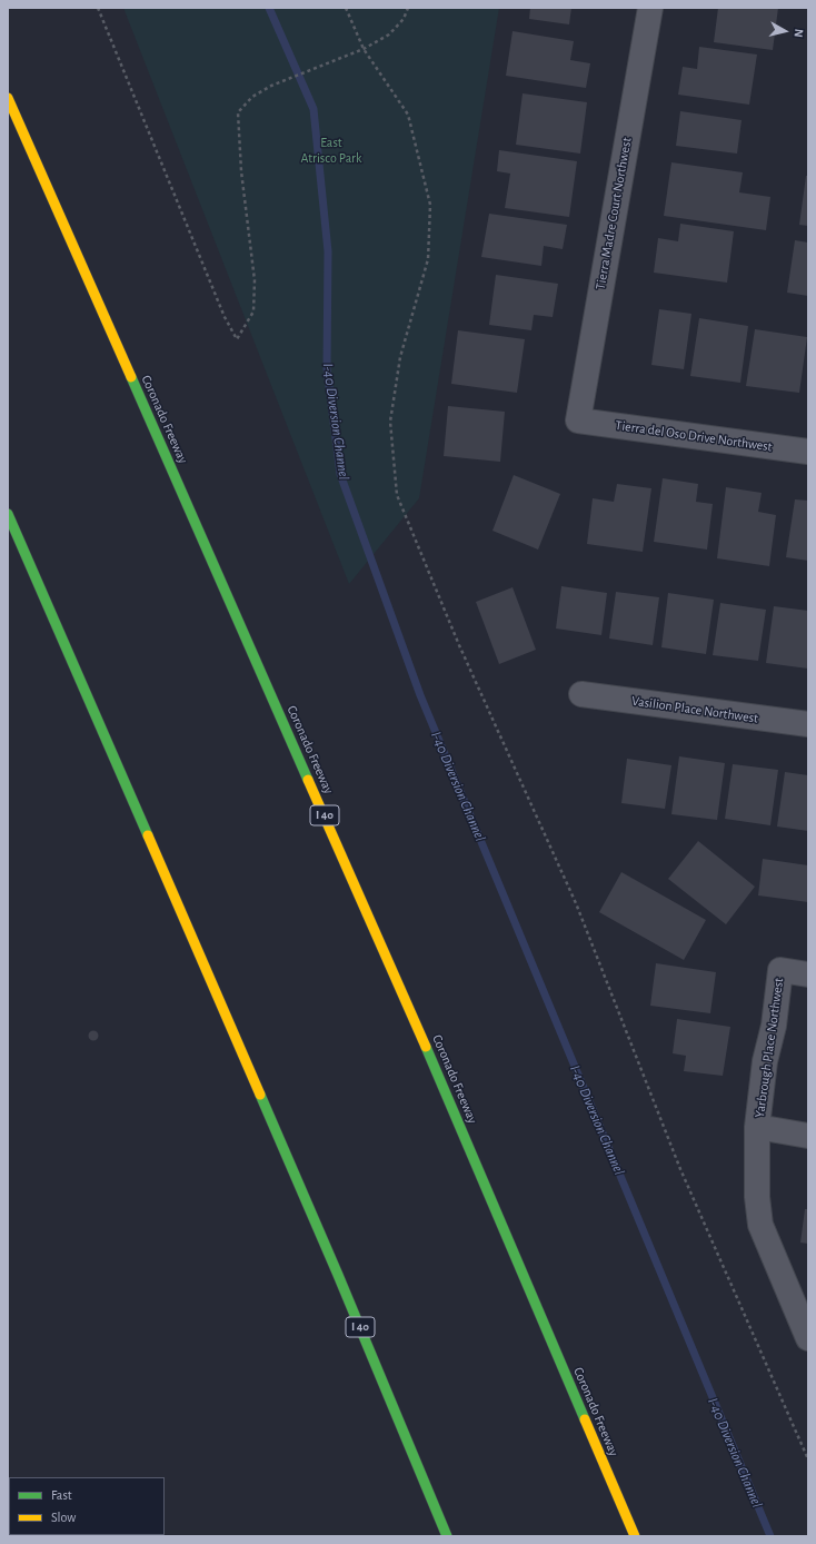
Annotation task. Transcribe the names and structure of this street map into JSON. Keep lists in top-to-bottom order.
{
  "streets": {
    "highway": ["Coronado Freeway", "I 40"],
    "street": [
      "Tierra Madre Court Northwest",
      "Tierra del Oso Drive Northwest",
      "Vasilion Place Northwest",
      "Yarbrough Place Northwest"
    ]
  },
  "crossings": [
    ["Tierra Madre Court Northwest", "Tierra del Oso Drive Northwest"]
  ],
  "water": ["I-40 Diversion Channel"],
  "parks": ["East Atrisco Park"],
  "legend": ["Fast", "Slow"],
  "north": "right"
}
